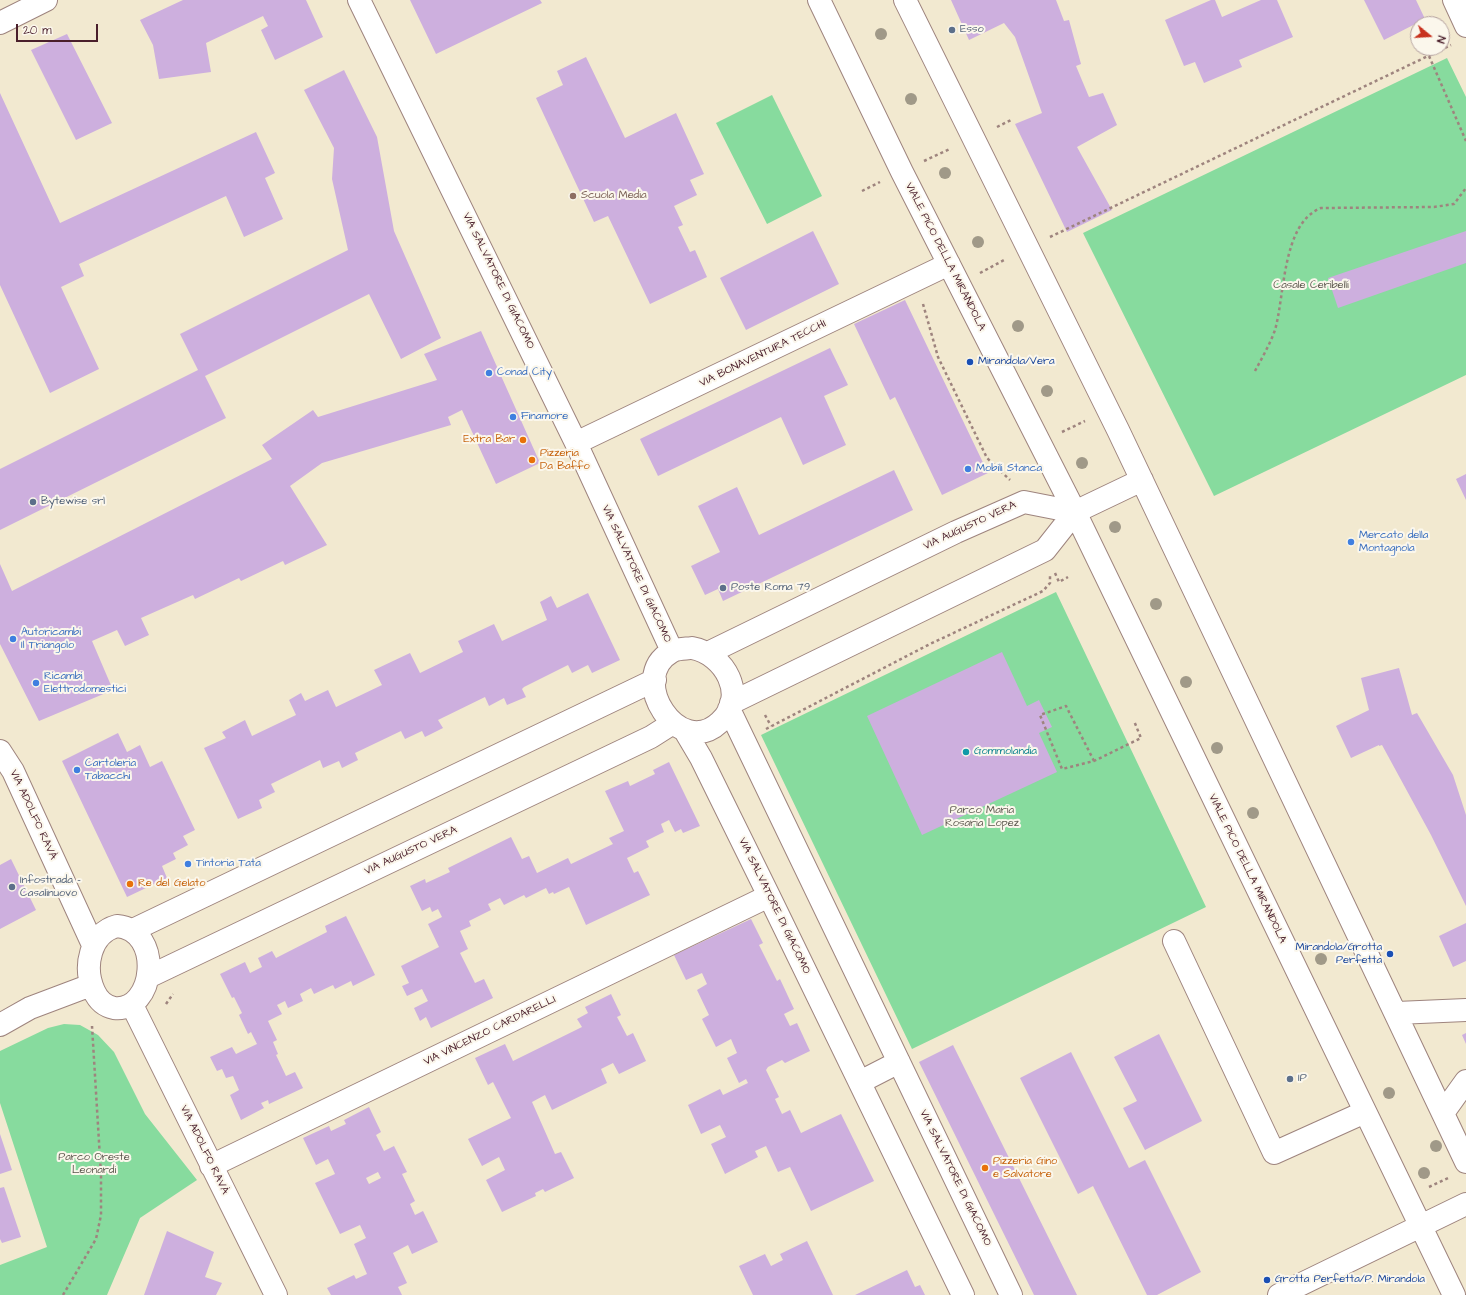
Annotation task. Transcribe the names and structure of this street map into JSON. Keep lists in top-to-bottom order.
{
  "streets": {
    "street": [
      "VIALE PICO DELLA MIRANDOLA",
      "VIA SALVATORE DI GIACOMO",
      "VIA BONAVENTURA TECCHI",
      "VIA AUGUSTO VERA",
      "VIA ADOLFO RAVÀ",
      "VIA VINCENZO CARDARELLI"
    ]
  },
  "crossings": [
    ["VIALE PICO DELLA MIRANDOLA", "VIA BONAVENTURA TECCHI"],
    ["VIALE PICO DELLA MIRANDOLA", "VIA AUGUSTO VERA"],
    ["VIA SALVATORE DI GIACOMO", "VIA BONAVENTURA TECCHI"],
    ["VIA SALVATORE DI GIACOMO", "VIA AUGUSTO VERA"],
    ["VIA SALVATORE DI GIACOMO", "VIA VINCENZO CARDARELLI"],
    ["VIA AUGUSTO VERA", "VIA ADOLFO RAVÀ"],
    ["VIA ADOLFO RAVÀ", "VIA VINCENZO CARDARELLI"]
  ],
  "parks": ["Casale Ceribelli", "Parco Maria Rosaria Lopez", "Parco Oreste Leonardi"],
  "places": [
    "Esso",
    "Scuola Media",
    "Mirandola/Vera",
    "Conad City",
    "Finamore",
    "Extra Bar",
    "Pizzeria Da Baffo",
    "Mobili Stanca",
    "Bytewise srl",
    "Mercato della Montagnola",
    "Poste Roma 79",
    "Autoricambi Il Triangolo",
    "Ricambi Elettrodomestici",
    "Gommolandia",
    "Cartoleria Tabacchi",
    "Tintoria Tata",
    "Re del Gelato",
    "Infostrada - Casalinuovo",
    "Mirandola/Grotta Perfetta",
    "IP",
    "Pizzeria Gino e Salvatore",
    "Grotta Perfetta/P. Mirandola"
  ],
  "scale_bar": "20 m",
  "north": "right"
}
